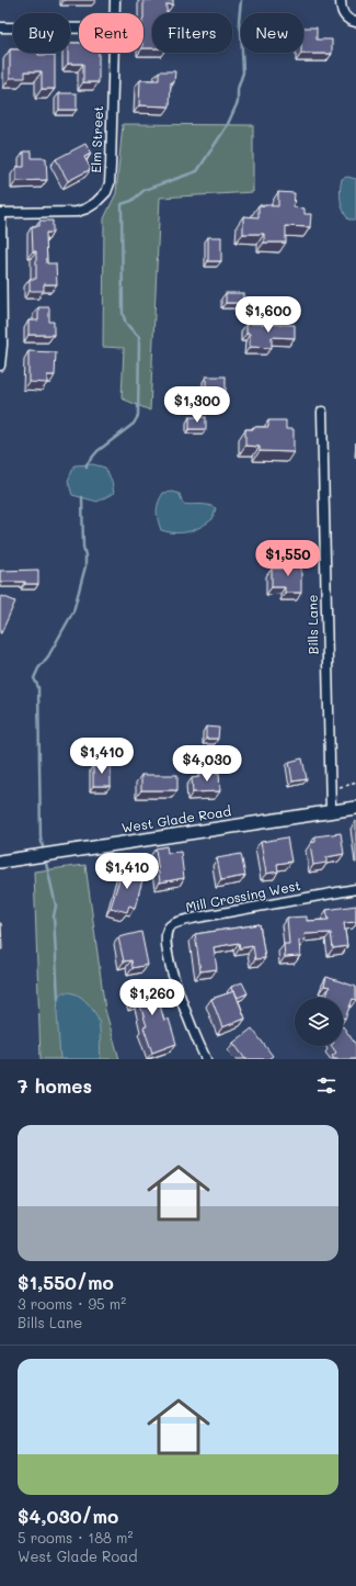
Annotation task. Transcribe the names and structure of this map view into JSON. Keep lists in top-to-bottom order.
{
  "streets": {
    "main road": ["West Glade Road"],
    "street": ["Elm Street", "Bills Lane", "Mill Crossing West"]
  },
  "crossings": [
    ["Bills Lane", "West Glade Road"]
  ],
  "page": {
    "chip": [
      "Buy",
      "Rent",
      "Filters",
      "New"
    ],
    "price": [
      "$1,600",
      "$1,300",
      "$1,550",
      "$1,410",
      "$4,030",
      "$1,410",
      "$1,260"
    ],
    "heading": "7 homes",
    "list": [
      {
        "name": "$1,550/mo",
        "note": "3 rooms · 95 m² · Bills Lane"
      },
      {
        "name": "$4,030/mo",
        "note": "5 rooms · 188 m² · West Glade Road"
      }
    ]
  }
}
